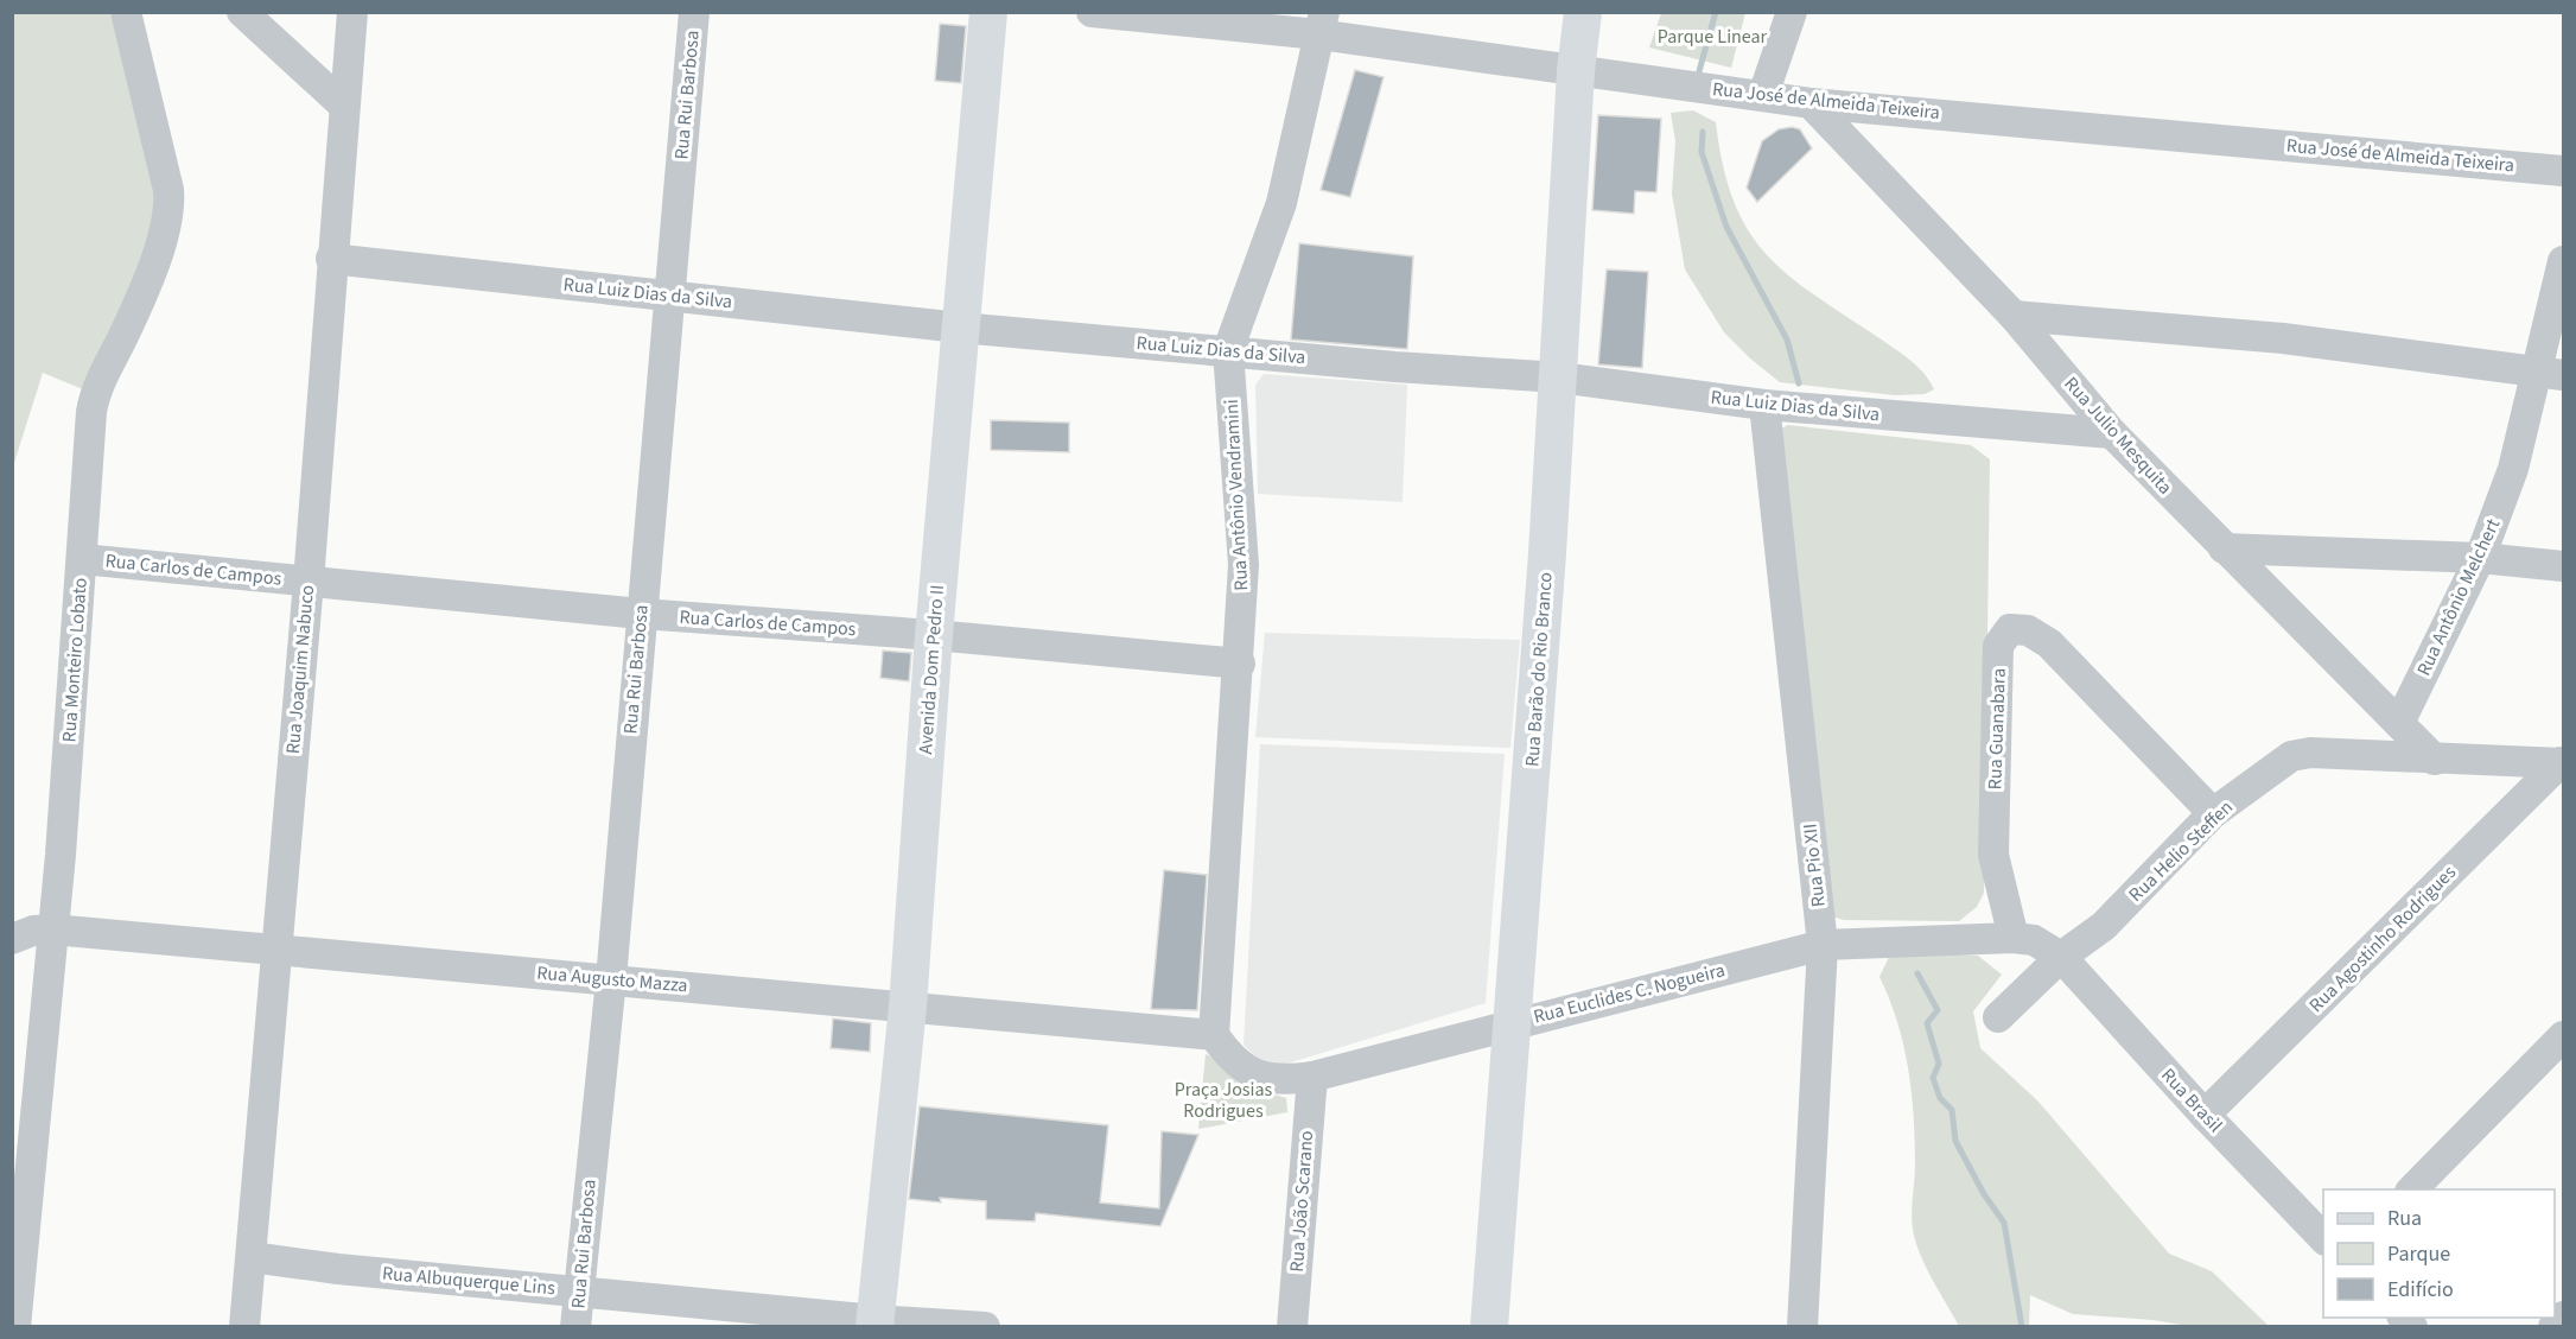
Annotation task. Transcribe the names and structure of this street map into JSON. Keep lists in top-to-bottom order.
{
  "streets": {
    "main road": ["Avenida Dom Pedro II", "Rua Barão do Rio Branco"],
    "street": [
      "Rua Rui Barbosa",
      "Rua José de Almeida Teixeira",
      "Rua Luiz Dias da Silva",
      "Rua Julio Mesquita",
      "Rua Antônio Vendramini",
      "Rua Carlos de Campos",
      "Rua Antônio Melchert",
      "Rua Monteiro Lobato",
      "Rua Joaquim Nabuco",
      "Rua Guanabara",
      "Rua Helio Steffen",
      "Rua Pio XII",
      "Rua Agostinho Rodrigues",
      "Rua Augusto Mazza",
      "Rua Euclides C. Nogueira",
      "Rua Brasil",
      "Rua João Scarano",
      "Rua Albuquerque Lins"
    ]
  },
  "crossings": [
    ["Rua Rui Barbosa", "Rua Luiz Dias da Silva"],
    ["Rua Rui Barbosa", "Rua Carlos de Campos"],
    ["Rua Rui Barbosa", "Rua Augusto Mazza"],
    ["Rua Rui Barbosa", "Rua Albuquerque Lins"],
    ["Rua José de Almeida Teixeira", "Rua Julio Mesquita"],
    ["Rua José de Almeida Teixeira", "Rua Antônio Vendramini"],
    ["Rua José de Almeida Teixeira", "Rua Barão do Rio Branco"],
    ["Rua Luiz Dias da Silva", "Rua Julio Mesquita"],
    ["Rua Luiz Dias da Silva", "Rua Antônio Vendramini"],
    ["Rua Luiz Dias da Silva", "Rua Joaquim Nabuco"],
    ["Rua Luiz Dias da Silva", "Avenida Dom Pedro II"],
    ["Rua Luiz Dias da Silva", "Rua Barão do Rio Branco"],
    ["Rua Luiz Dias da Silva", "Rua Pio XII"],
    ["Rua Julio Mesquita", "Rua Antônio Melchert"],
    ["Rua Julio Mesquita", "Rua Helio Steffen"],
    ["Rua Antônio Vendramini", "Rua Carlos de Campos"],
    ["Rua Antônio Vendramini", "Rua Augusto Mazza"],
    ["Rua Antônio Vendramini", "Rua Euclides C. Nogueira"],
    ["Rua Carlos de Campos", "Rua Monteiro Lobato"],
    ["Rua Carlos de Campos", "Rua Joaquim Nabuco"],
    ["Rua Carlos de Campos", "Avenida Dom Pedro II"],
    ["Rua Monteiro Lobato", "Rua Augusto Mazza"],
    ["Rua Joaquim Nabuco", "Rua Augusto Mazza"],
    ["Rua Joaquim Nabuco", "Rua Albuquerque Lins"],
    ["Avenida Dom Pedro II", "Rua Augusto Mazza"],
    ["Avenida Dom Pedro II", "Rua Albuquerque Lins"],
    ["Rua Barão do Rio Branco", "Rua Euclides C. Nogueira"],
    ["Rua Guanabara", "Rua Helio Steffen"],
    ["Rua Guanabara", "Rua Euclides C. Nogueira"],
    ["Rua Helio Steffen", "Rua Agostinho Rodrigues"],
    ["Rua Helio Steffen", "Rua Euclides C. Nogueira"],
    ["Rua Helio Steffen", "Rua Brasil"],
    ["Rua Pio XII", "Rua Euclides C. Nogueira"],
    ["Rua Agostinho Rodrigues", "Rua Brasil"],
    ["Rua Augusto Mazza", "Rua Euclides C. Nogueira"],
    ["Rua Euclides C. Nogueira", "Rua Brasil"],
    ["Rua Euclides C. Nogueira", "Rua João Scarano"]
  ],
  "parks": ["Parque Linear", "Praça Josias Rodrigues"],
  "legend": ["Rua", "Parque", "Edifício"]
}
